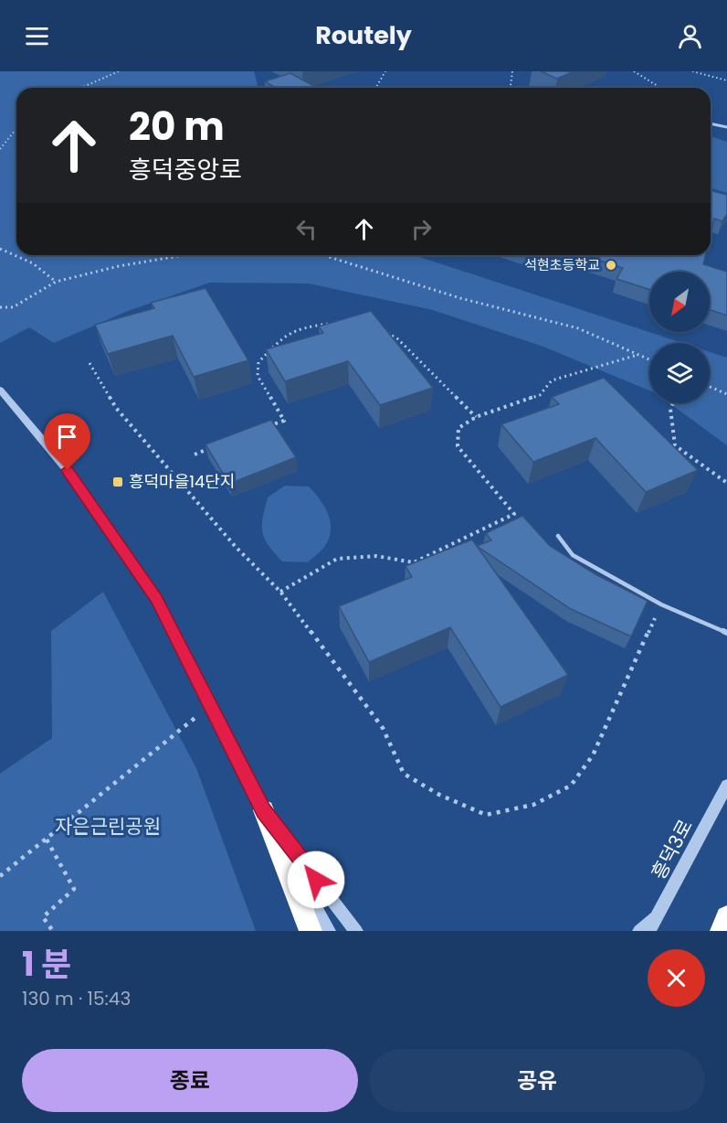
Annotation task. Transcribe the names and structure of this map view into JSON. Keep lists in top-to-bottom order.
{
  "streets": {
    "street": ["흥덕3로"]
  },
  "parks": ["자은근린공원"],
  "places": {
    "other": ["석현초등학교"],
    "transit": ["흥덕마을14단지"]
  },
  "north": "bottom left",
  "page": {
    "header": "Routely",
    "turn": ["20 m", "흥덕중앙로"],
    "heading": ["1 분", "130 m · 15:43"],
    "buttons": ["종료", "공유"]
  }
}
